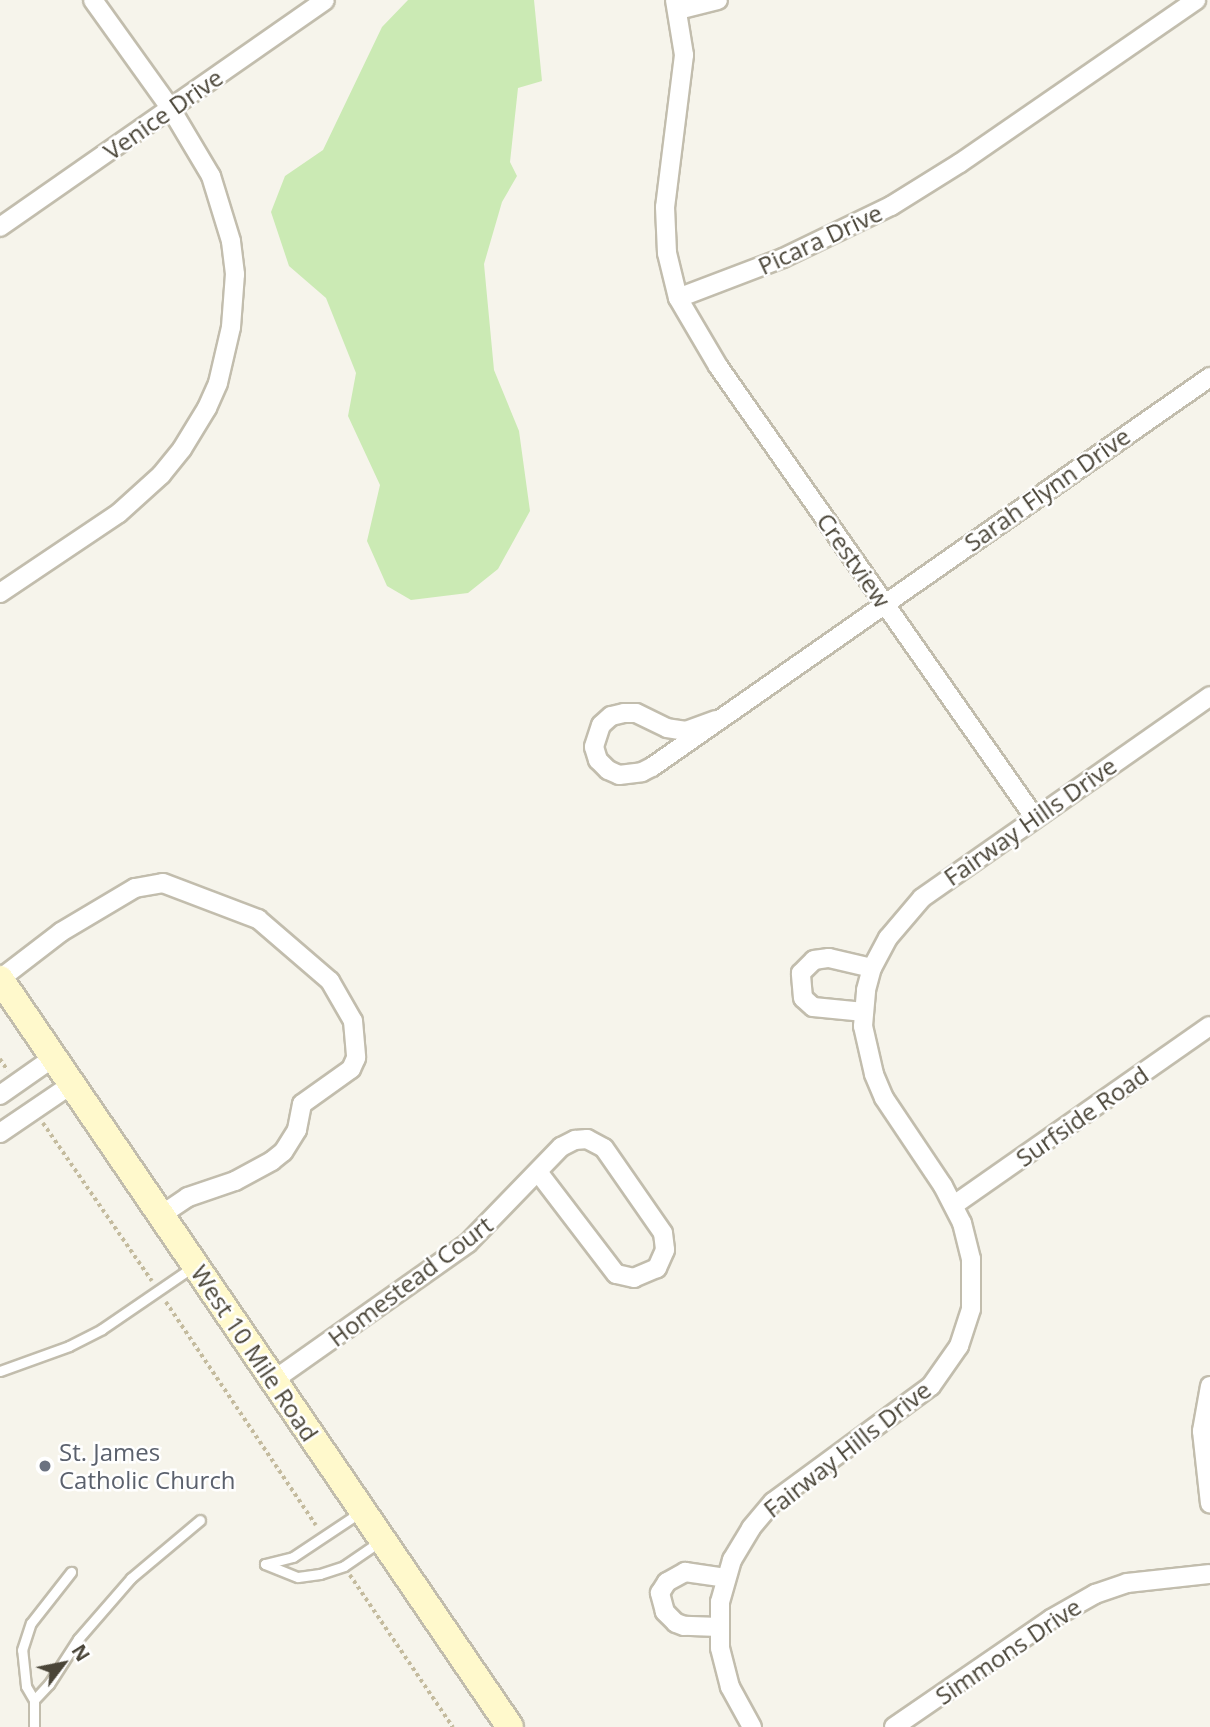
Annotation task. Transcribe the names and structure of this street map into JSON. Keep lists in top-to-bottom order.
{
  "streets": {
    "main road": ["West 10 Mile Road"],
    "street": [
      "Venice Drive",
      "Picara Drive",
      "Sarah Flynn Drive",
      "Crestview",
      "Fairway Hills Drive",
      "Surfside Road",
      "Homestead Court",
      "Simmons Drive"
    ]
  },
  "crossings": [
    ["Picara Drive", "Crestview"],
    ["Sarah Flynn Drive", "Crestview"],
    ["Crestview", "Fairway Hills Drive"],
    ["Fairway Hills Drive", "Surfside Road"],
    ["Homestead Court", "West 10 Mile Road"]
  ],
  "places": ["St. James Catholic Church"],
  "north": "top right"
}
